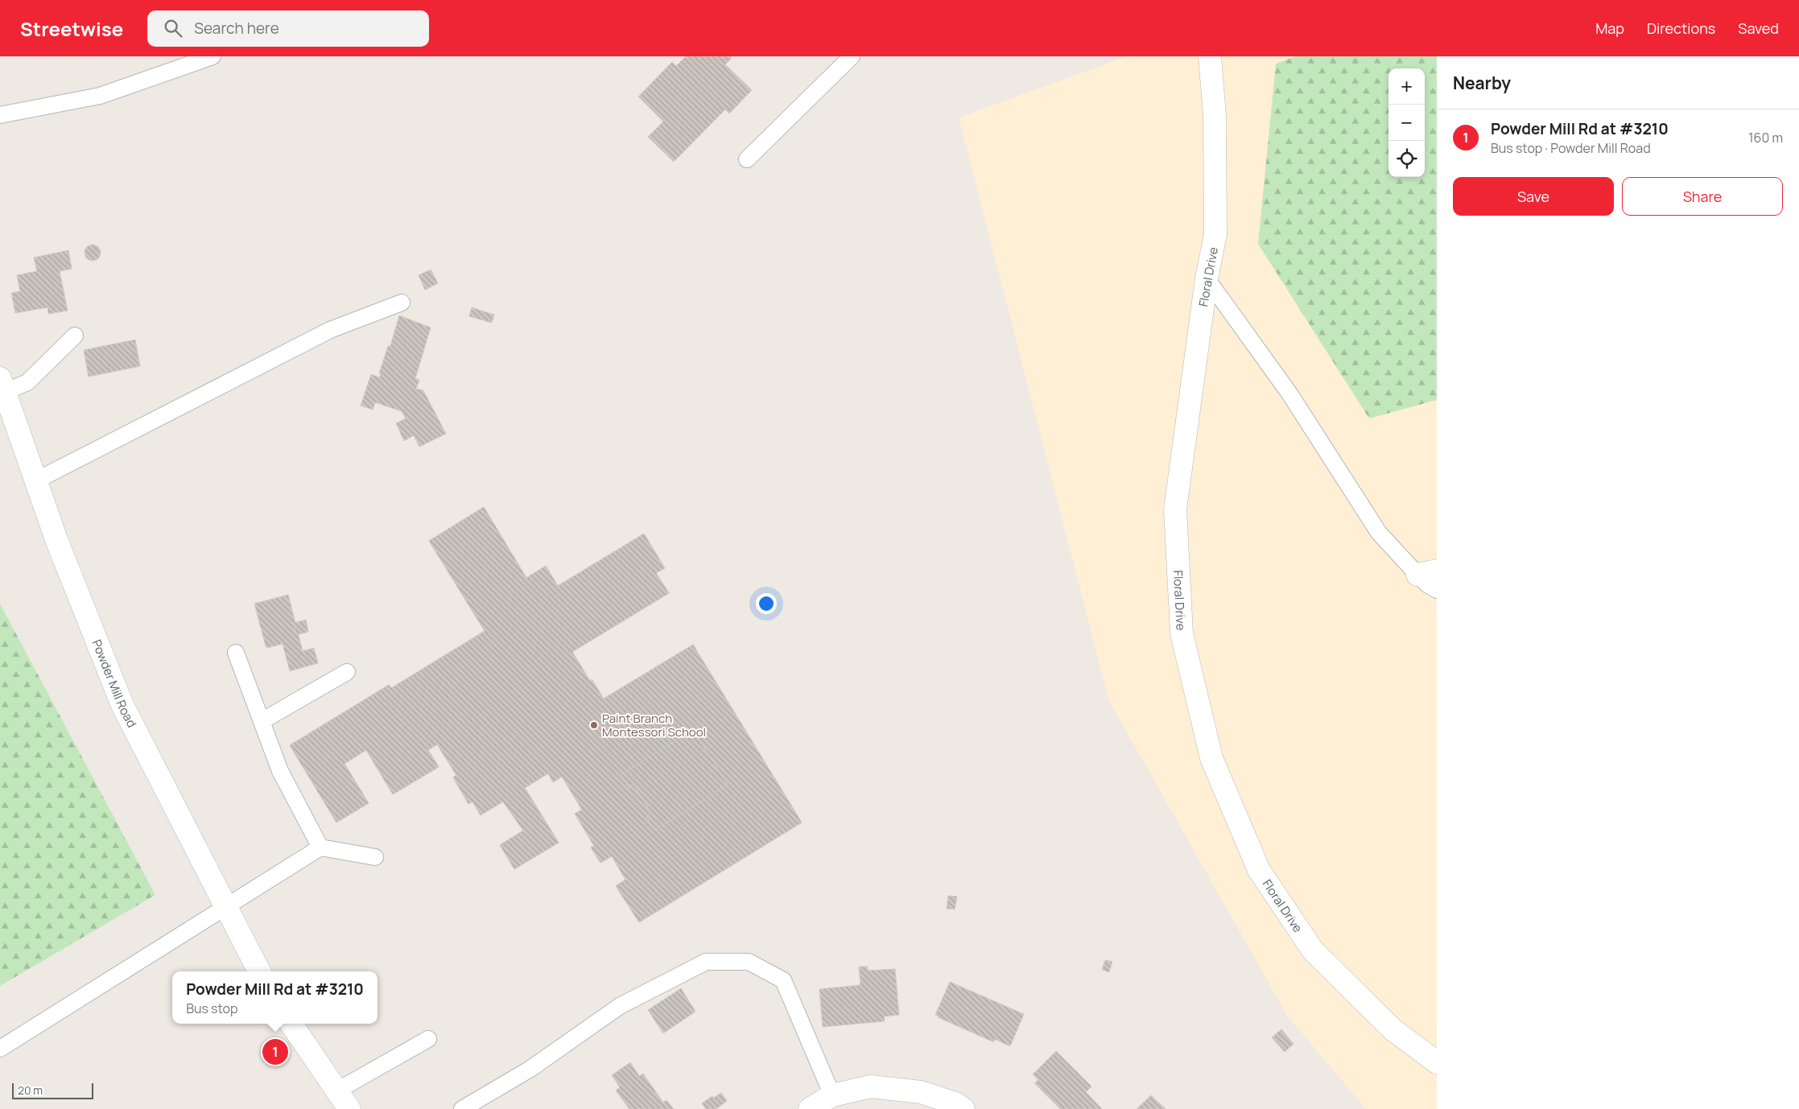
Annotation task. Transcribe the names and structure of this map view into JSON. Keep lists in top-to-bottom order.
{
  "streets": {
    "street": ["Floral Drive", "Powder Mill Road"]
  },
  "places": ["Paint Branch Montessori School"],
  "scale_bar": "20 m",
  "page": {
    "header": "Streetwise",
    "search": "Search here",
    "nav": ["Map", "Directions", "Saved"],
    "heading": "Nearby",
    "map_buttons": ["+", "−"],
    "list": [
      {
        "mark": "1",
        "name": "Powder Mill Rd at #3210",
        "note": "Bus stop · Powder Mill Road",
        "value": "160 m"
      }
    ],
    "buttons": ["Save", "Share"],
    "popup": ["Powder Mill Rd at #3210", "Bus stop"],
    "pins": "1",
    "scale": "20 m"
  }
}
